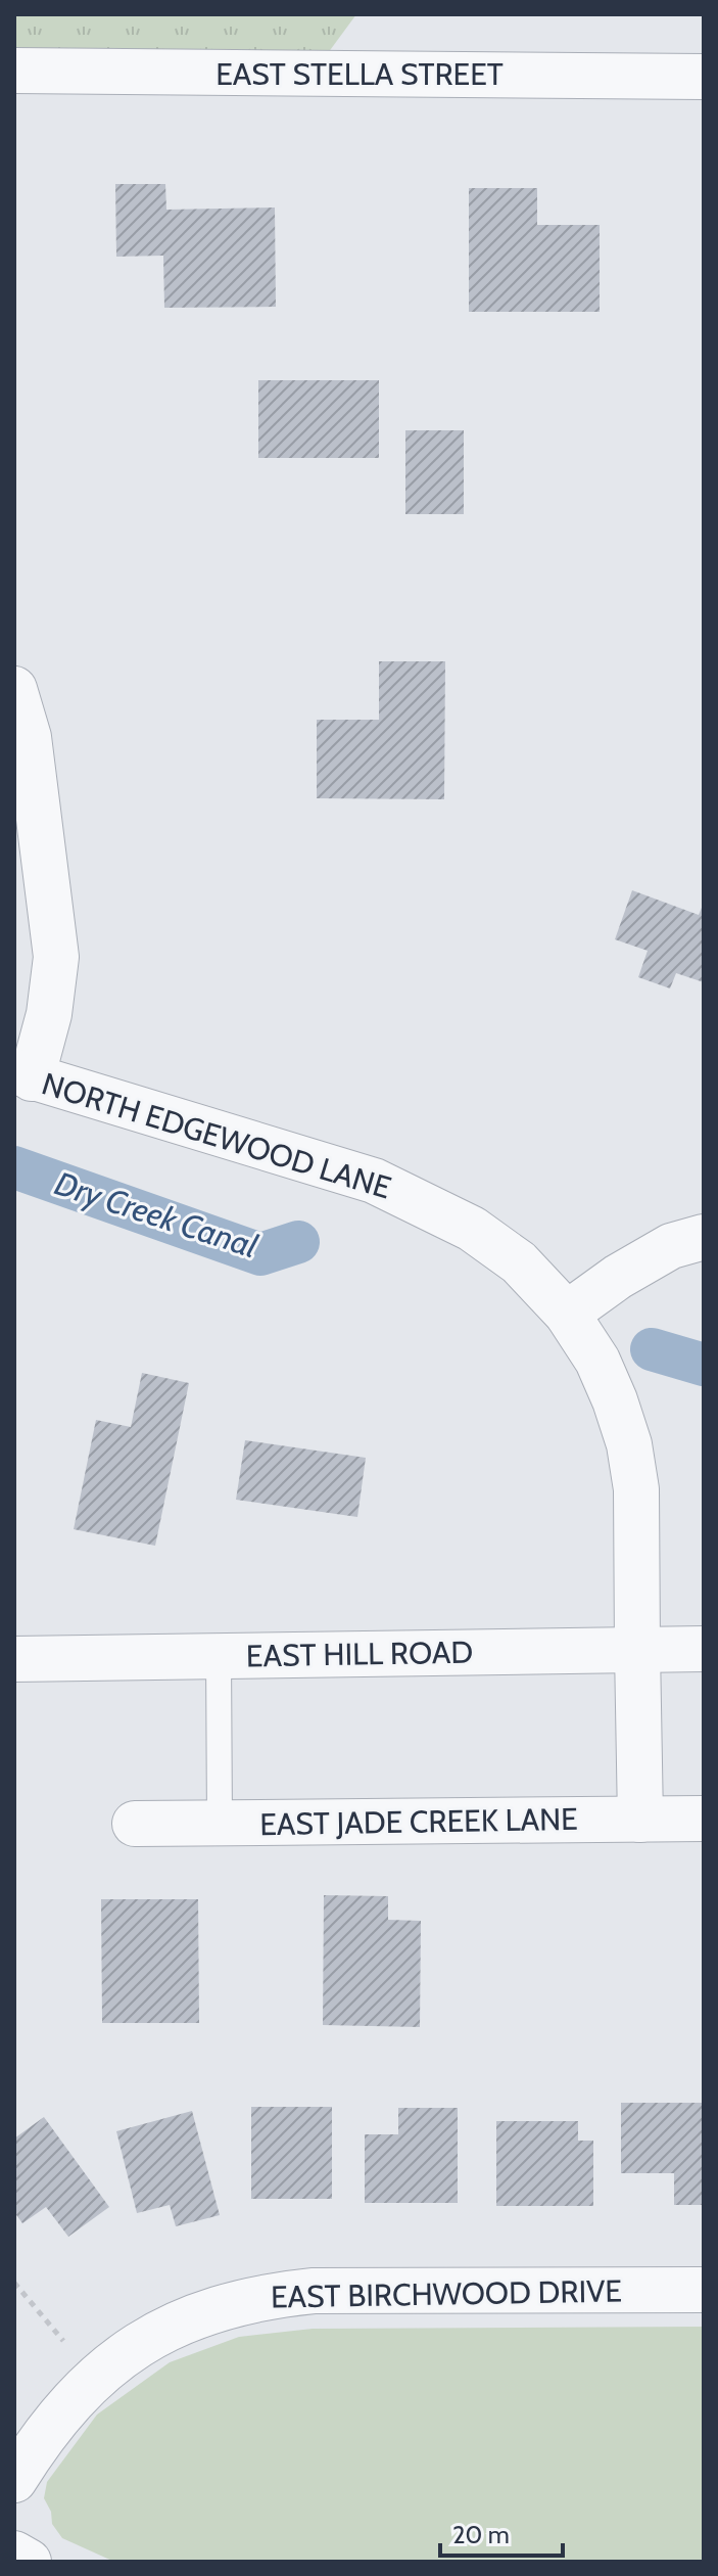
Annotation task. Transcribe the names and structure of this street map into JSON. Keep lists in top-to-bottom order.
{
  "streets": {
    "street": [
      "EAST STELLA STREET",
      "NORTH EDGEWOOD LANE",
      "EAST HILL ROAD",
      "EAST JADE CREEK LANE",
      "EAST BIRCHWOOD DRIVE"
    ]
  },
  "crossings": [
    ["NORTH EDGEWOOD LANE", "EAST HILL ROAD"],
    ["NORTH EDGEWOOD LANE", "EAST JADE CREEK LANE"]
  ],
  "water": ["Dry Creek Canal"],
  "scale_bar": "20 m"
}
